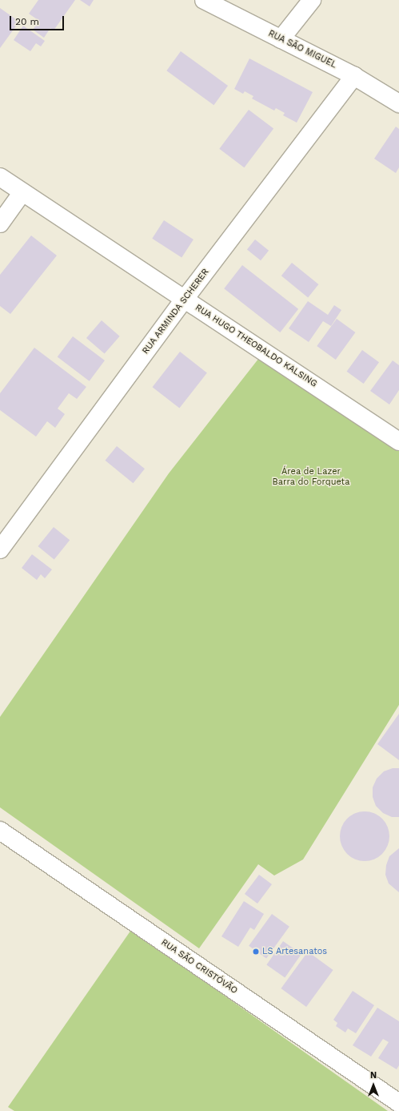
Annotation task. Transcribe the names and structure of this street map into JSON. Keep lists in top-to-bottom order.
{
  "streets": {
    "street": [
      "RUA SÃO MIGUEL",
      "RUA ARMINDA SCHERER",
      "RUA HUGO THEOBALDO KALSING",
      "RUA SÃO CRISTÓVÃO"
    ]
  },
  "crossings": [
    ["RUA SÃO MIGUEL", "RUA ARMINDA SCHERER"],
    ["RUA ARMINDA SCHERER", "RUA HUGO THEOBALDO KALSING"]
  ],
  "parks": ["Área de Lazer Barra do Forqueta"],
  "places": ["LS Artesanatos"],
  "scale_bar": "20 m",
  "north": "top"
}
